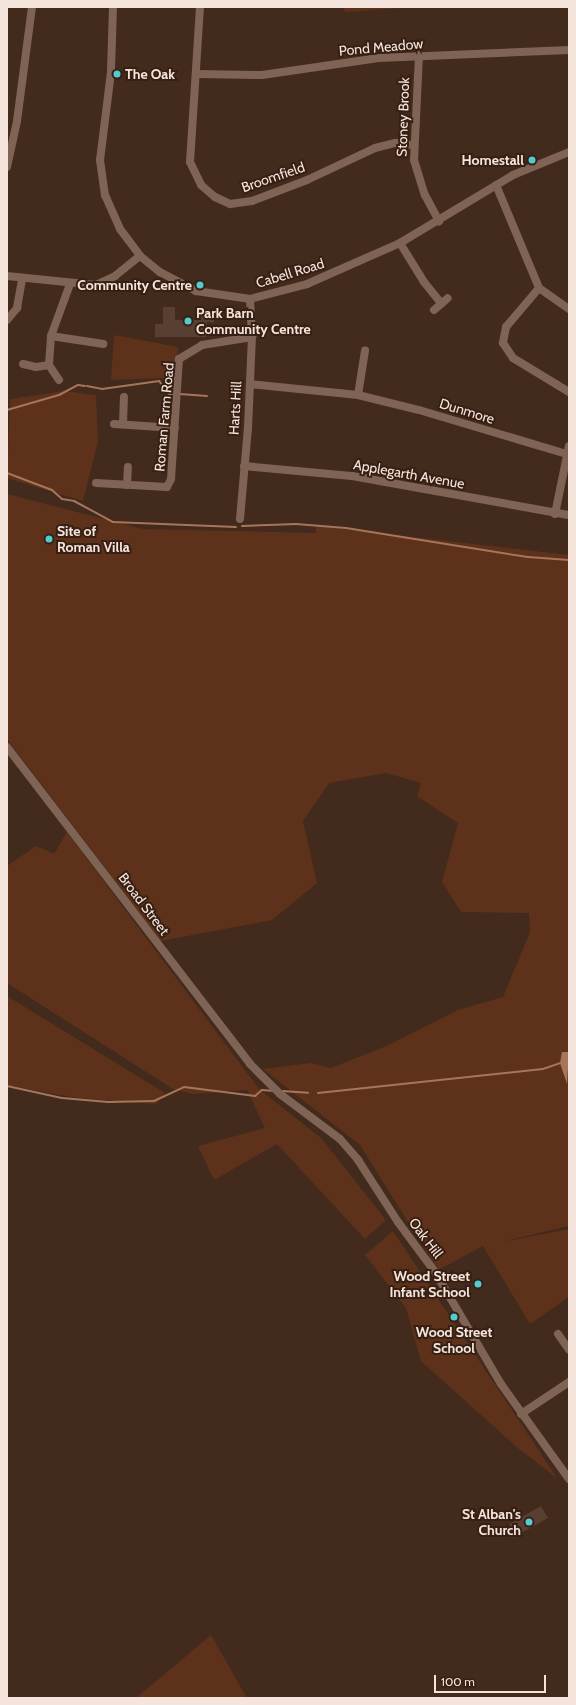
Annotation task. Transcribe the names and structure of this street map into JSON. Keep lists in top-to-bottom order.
{
  "streets": {
    "street": [
      "Pond Meadow",
      "Stoney Brook",
      "Broomfield",
      "Cabell Road",
      "Harts Hill",
      "Dunmore",
      "Roman Farm Road",
      "Applegarth Avenue",
      "Broad Street",
      "Oak Hill"
    ]
  },
  "crossings": [
    ["Pond Meadow", "Stoney Brook"],
    ["Pond Meadow", "Broomfield"],
    ["Stoney Brook", "Broomfield"],
    ["Stoney Brook", "Cabell Road"],
    ["Cabell Road", "Harts Hill"],
    ["Harts Hill", "Dunmore"],
    ["Harts Hill", "Roman Farm Road"],
    ["Harts Hill", "Applegarth Avenue"],
    ["Broad Street", "Oak Hill"]
  ],
  "places": [
    "The Oak",
    "Homestall",
    "Community Centre",
    "Park Barn Community Centre",
    "Site of Roman Villa",
    "Wood Street Infant School",
    "Wood Street School",
    "St Alban's Church"
  ],
  "scale_bar": "100 m"
}
